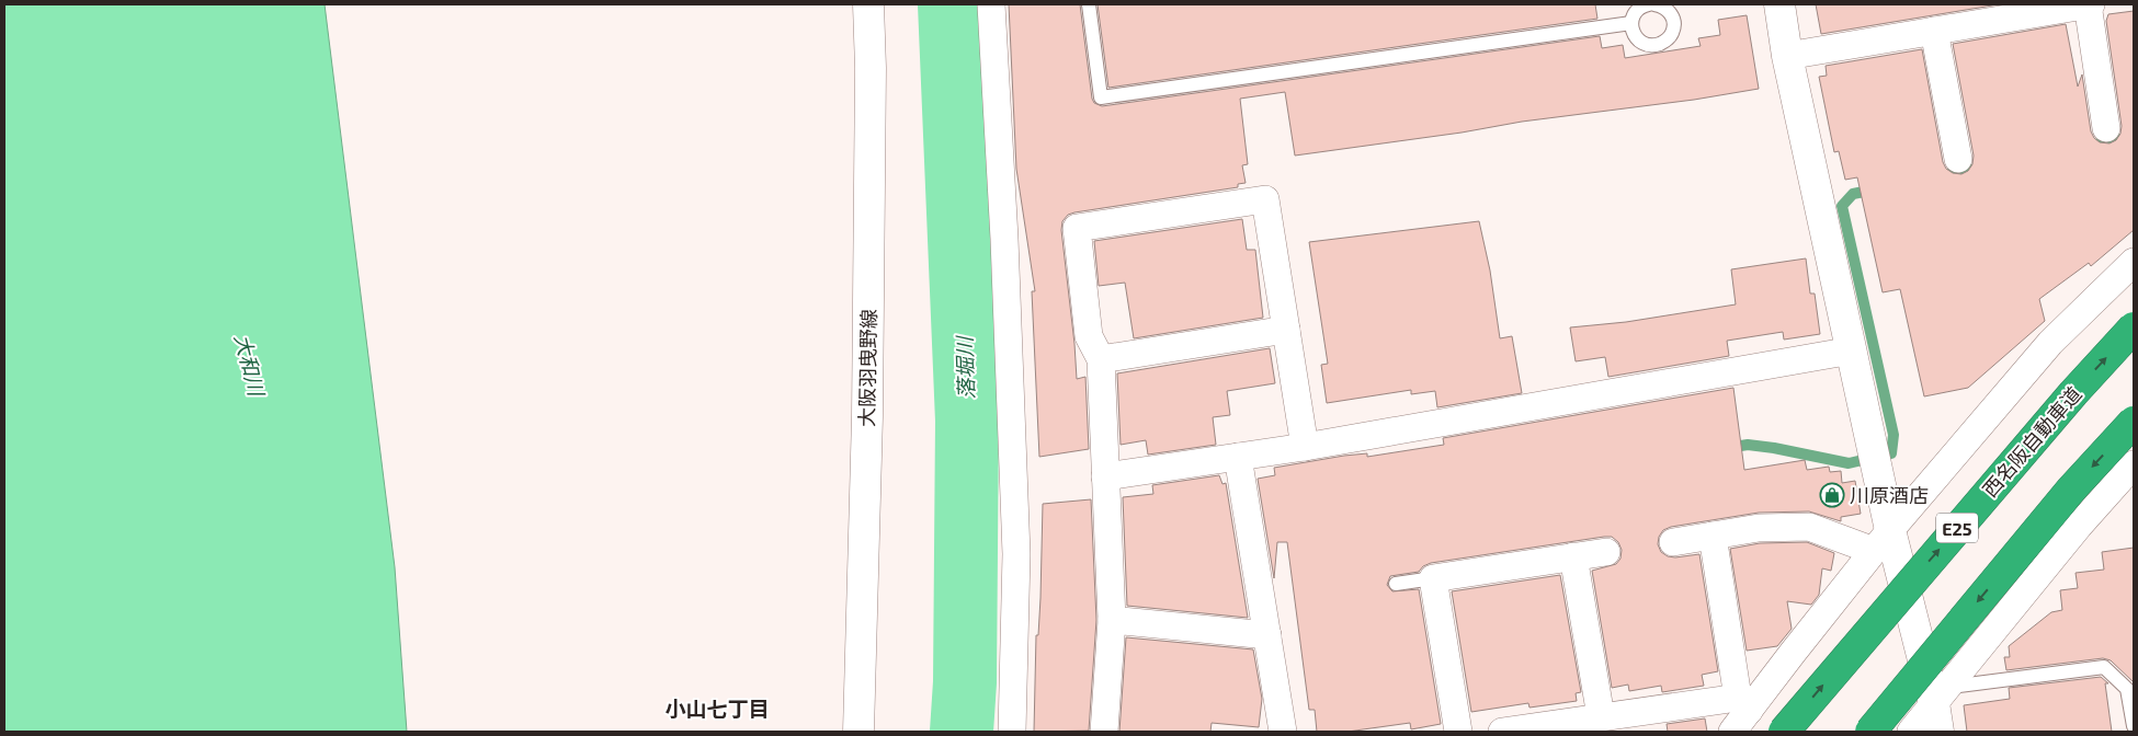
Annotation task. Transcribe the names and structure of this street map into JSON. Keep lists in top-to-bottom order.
{
  "streets": {
    "highway": ["西名阪自動車道", "E25"],
    "street": ["大阪羽曳野線"]
  },
  "districts": ["小山七丁目"],
  "water": ["大和川", "落堀川"],
  "places": {
    "shop": ["川原酒店"]
  }
}
